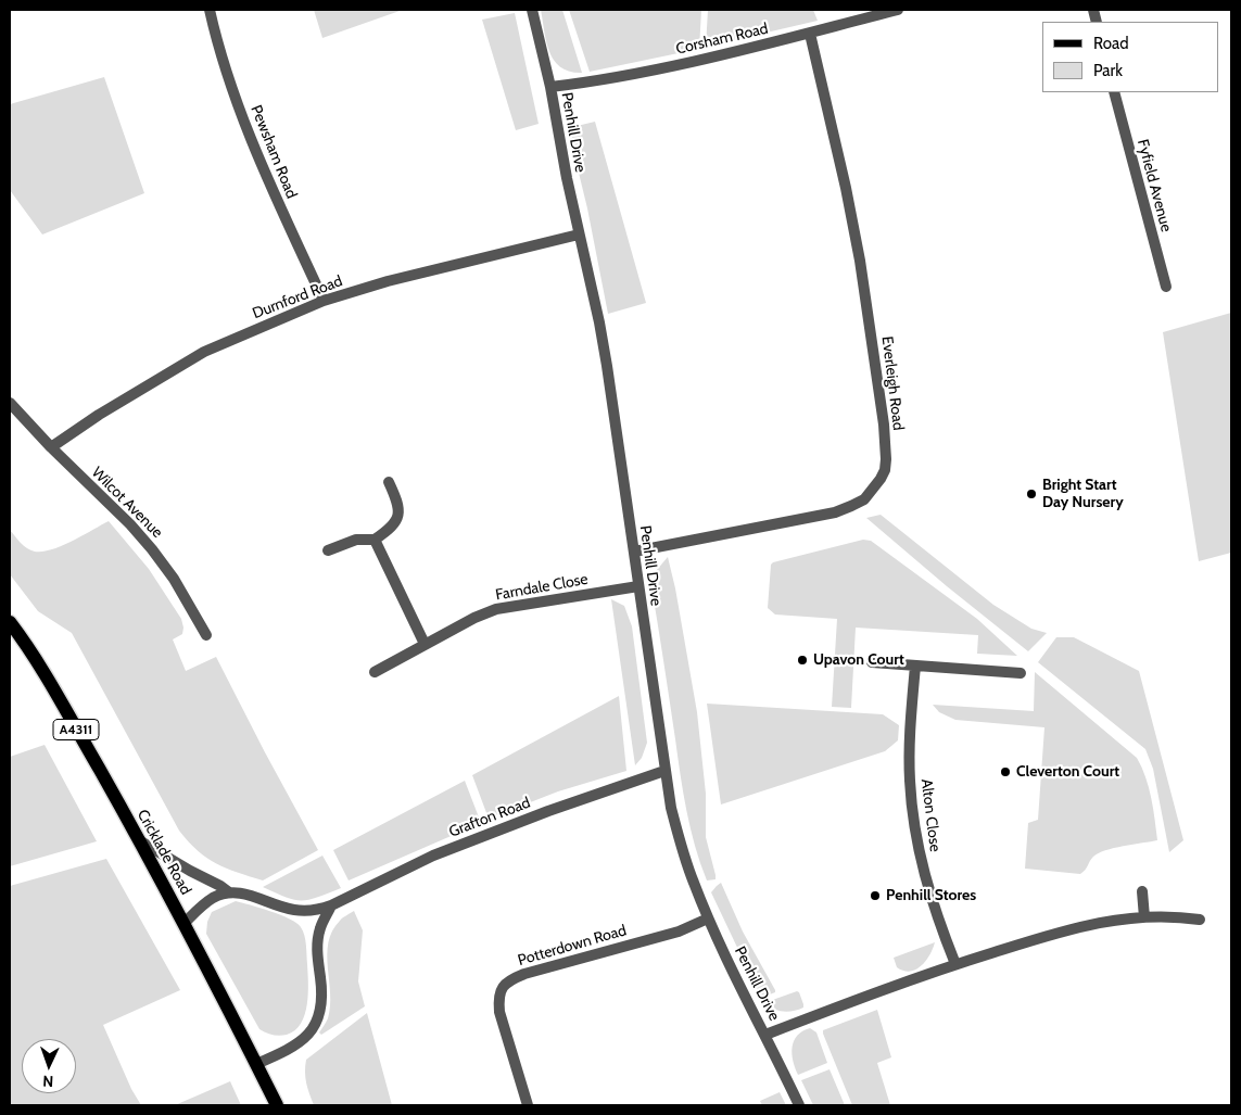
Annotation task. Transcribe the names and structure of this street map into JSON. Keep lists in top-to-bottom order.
{
  "streets": {
    "main road": ["A4311", "Cricklade Road"],
    "street": [
      "Corsham Road",
      "Penhill Drive",
      "Pewsham Road",
      "Fyfield Avenue",
      "Durnford Road",
      "Everleigh Road",
      "Wilcot Avenue",
      "Farndale Close",
      "Alton Close",
      "Grafton Road",
      "Potterdown Road"
    ]
  },
  "crossings": [
    ["Corsham Road", "Penhill Drive"],
    ["Corsham Road", "Everleigh Road"],
    ["Penhill Drive", "Durnford Road"],
    ["Penhill Drive", "Everleigh Road"],
    ["Penhill Drive", "Farndale Close"],
    ["Penhill Drive", "Grafton Road"],
    ["Penhill Drive", "Potterdown Road"],
    ["Pewsham Road", "Durnford Road"],
    ["Durnford Road", "Wilcot Avenue"],
    ["Grafton Road", "Cricklade Road"]
  ],
  "places": [
    "Bright Start Day Nursery",
    "Upavon Court",
    "Cleverton Court",
    "Penhill Stores"
  ],
  "legend": ["Road", "Park"],
  "north": "bottom"
}
